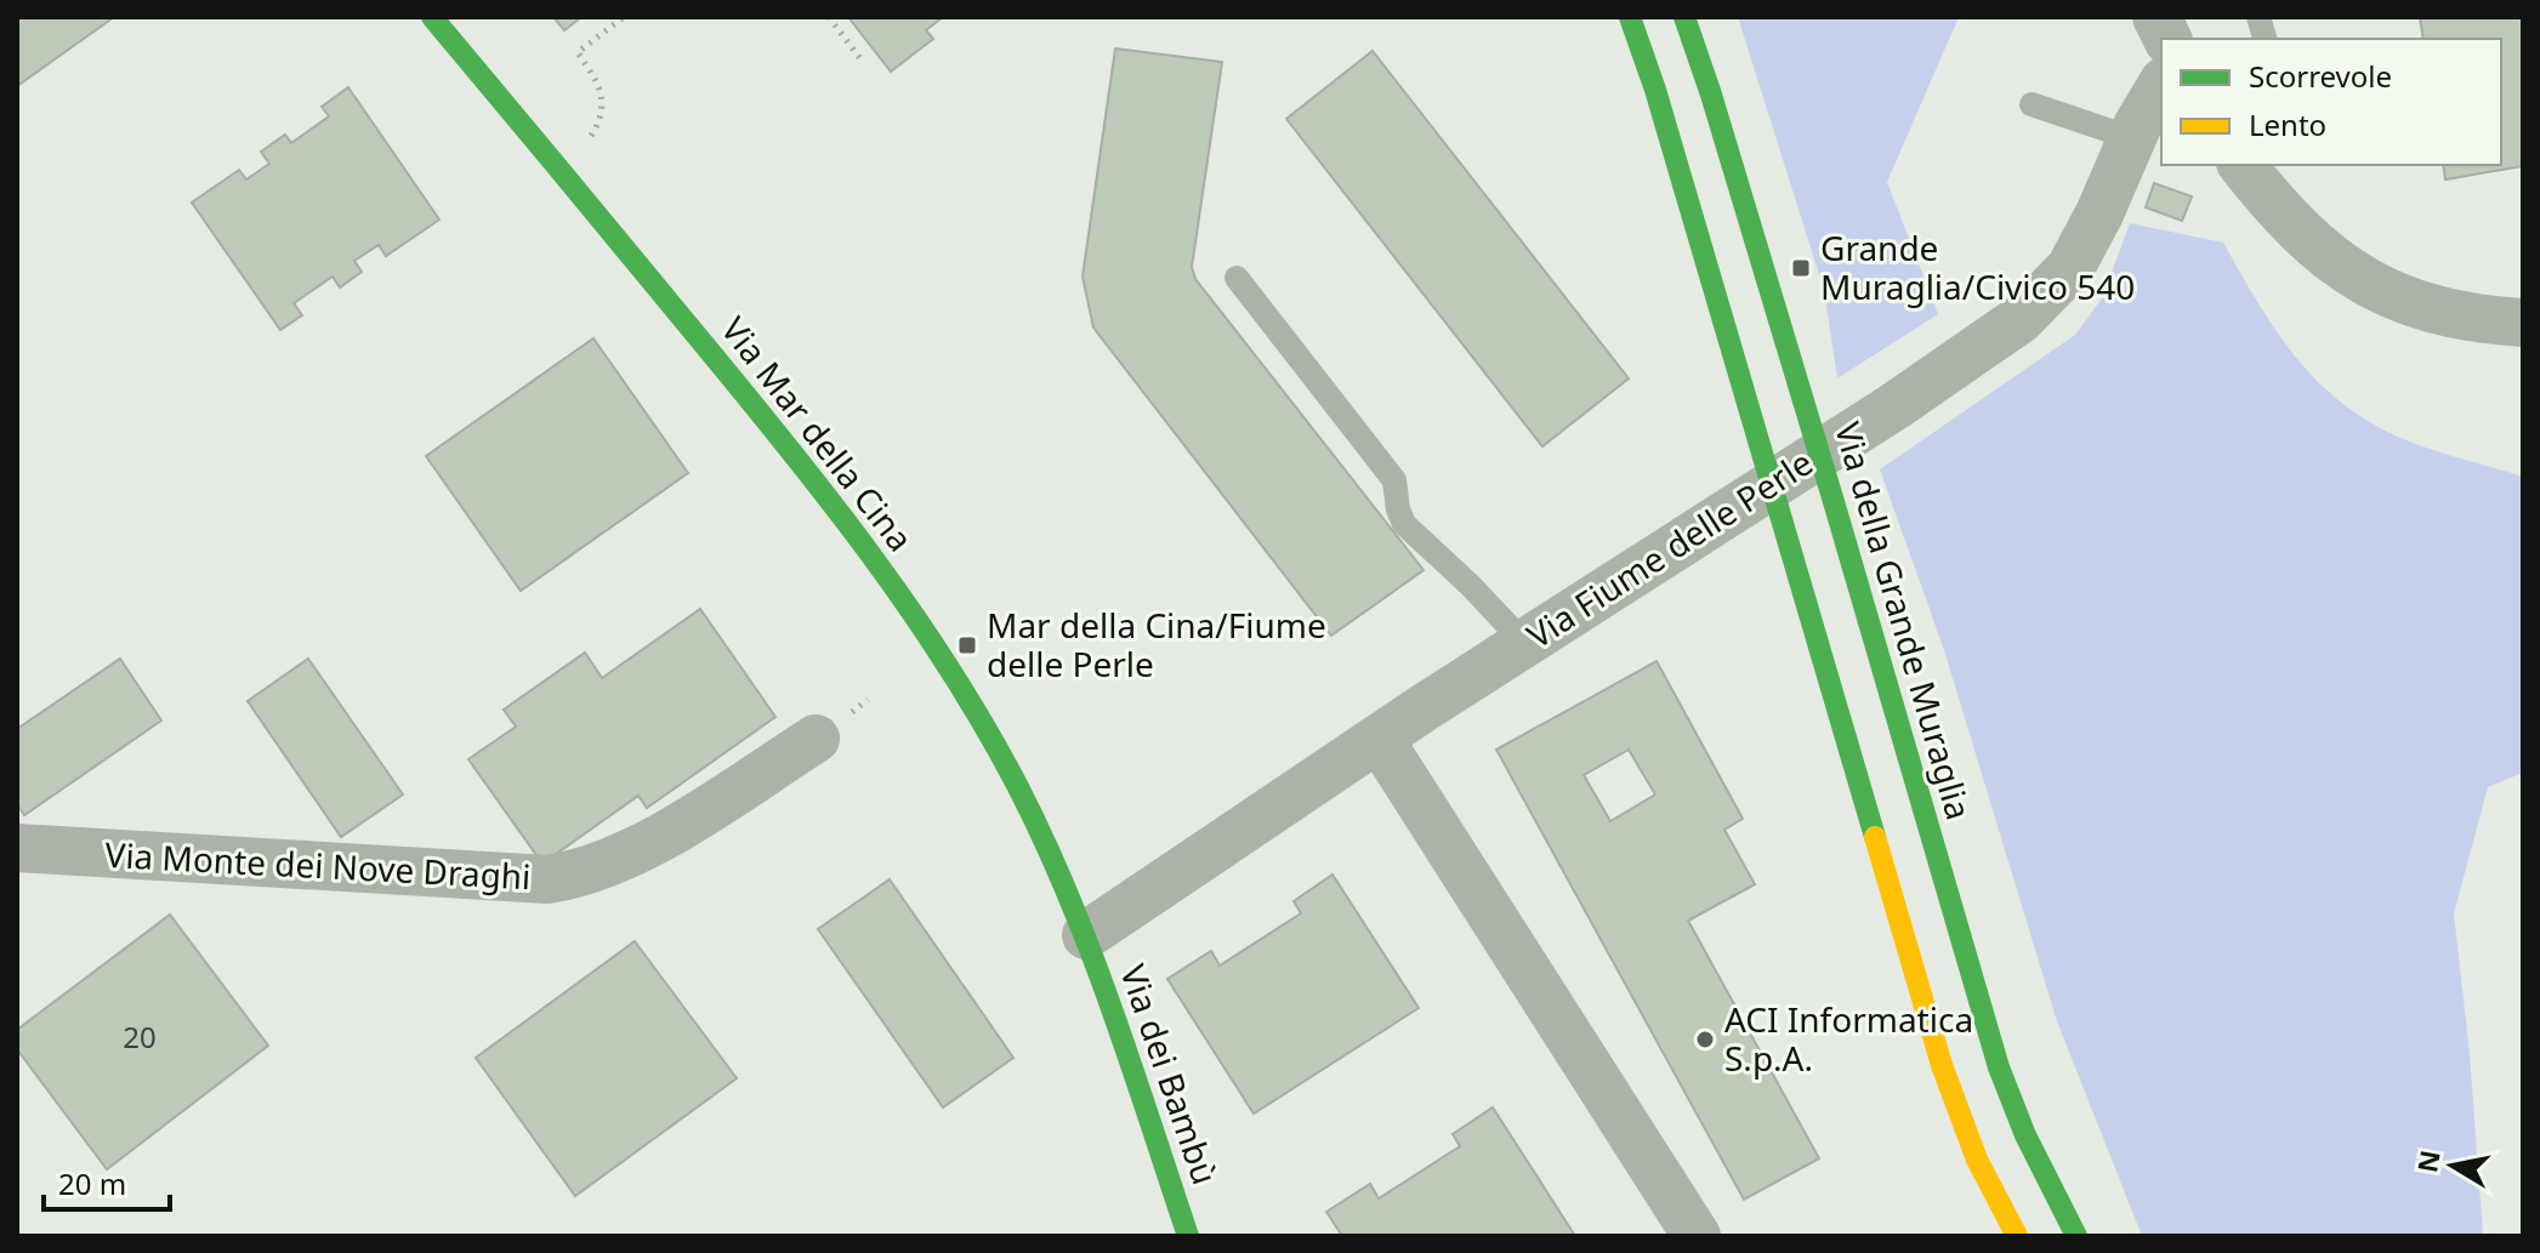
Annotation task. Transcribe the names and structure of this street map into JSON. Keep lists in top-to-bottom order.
{
  "streets": {
    "street": [
      "Via Mar della Cina",
      "Via Fiume delle Perle",
      "Via della Grande Muraglia",
      "Via Monte dei Nove Draghi",
      "Via dei Bambù"
    ]
  },
  "crossings": [
    ["Via Mar della Cina", "Via Fiume delle Perle"],
    ["Via Mar della Cina", "Via dei Bambù"],
    ["Via Fiume delle Perle", "Via dei Bambù"]
  ],
  "places": {
    "transit": ["Grande Muraglia/Civico 540", "Mar della Cina/Fiume delle Perle"],
    "other": ["ACI Informatica S.p.A."]
  },
  "house_numbers": ["20"],
  "legend": ["Scorrevole", "Lento"],
  "scale_bar": "20 m",
  "north": "left"
}
